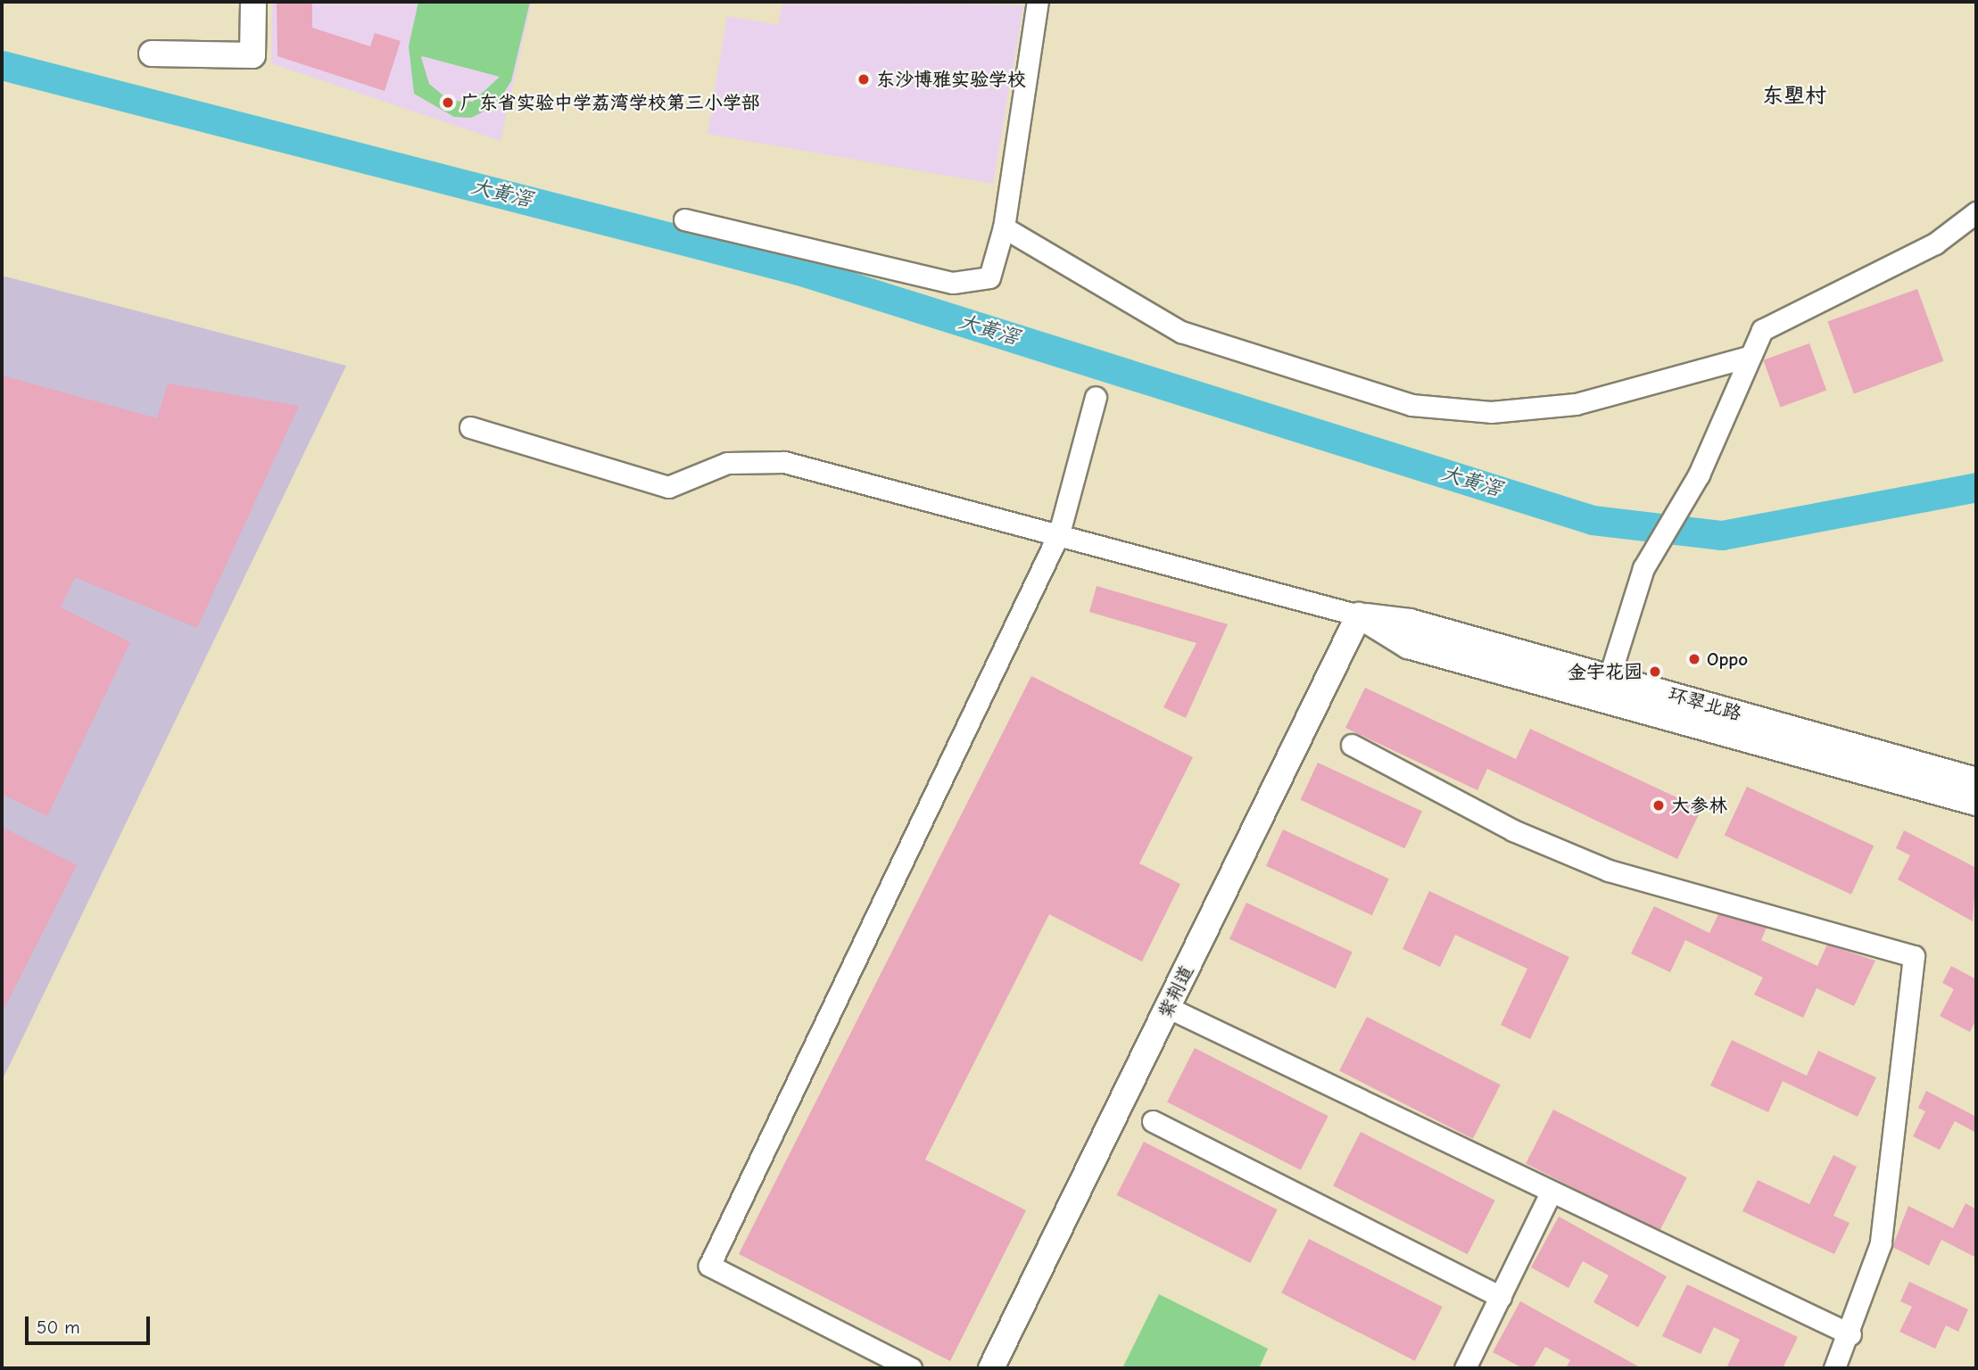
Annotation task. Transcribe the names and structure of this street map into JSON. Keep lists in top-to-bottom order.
{
  "streets": {
    "street": ["环翠北路", "紫荆道"]
  },
  "crossings": [
    ["环翠北路", "紫荆道"]
  ],
  "districts": ["东塱村"],
  "water": ["大黄滘"],
  "places": [
    "东沙博雅实验学校",
    "广东省实验中学荔湾学校第三小学部",
    "Oppo",
    "金宇花园",
    "大参林"
  ],
  "scale_bar": "50 m"
}
